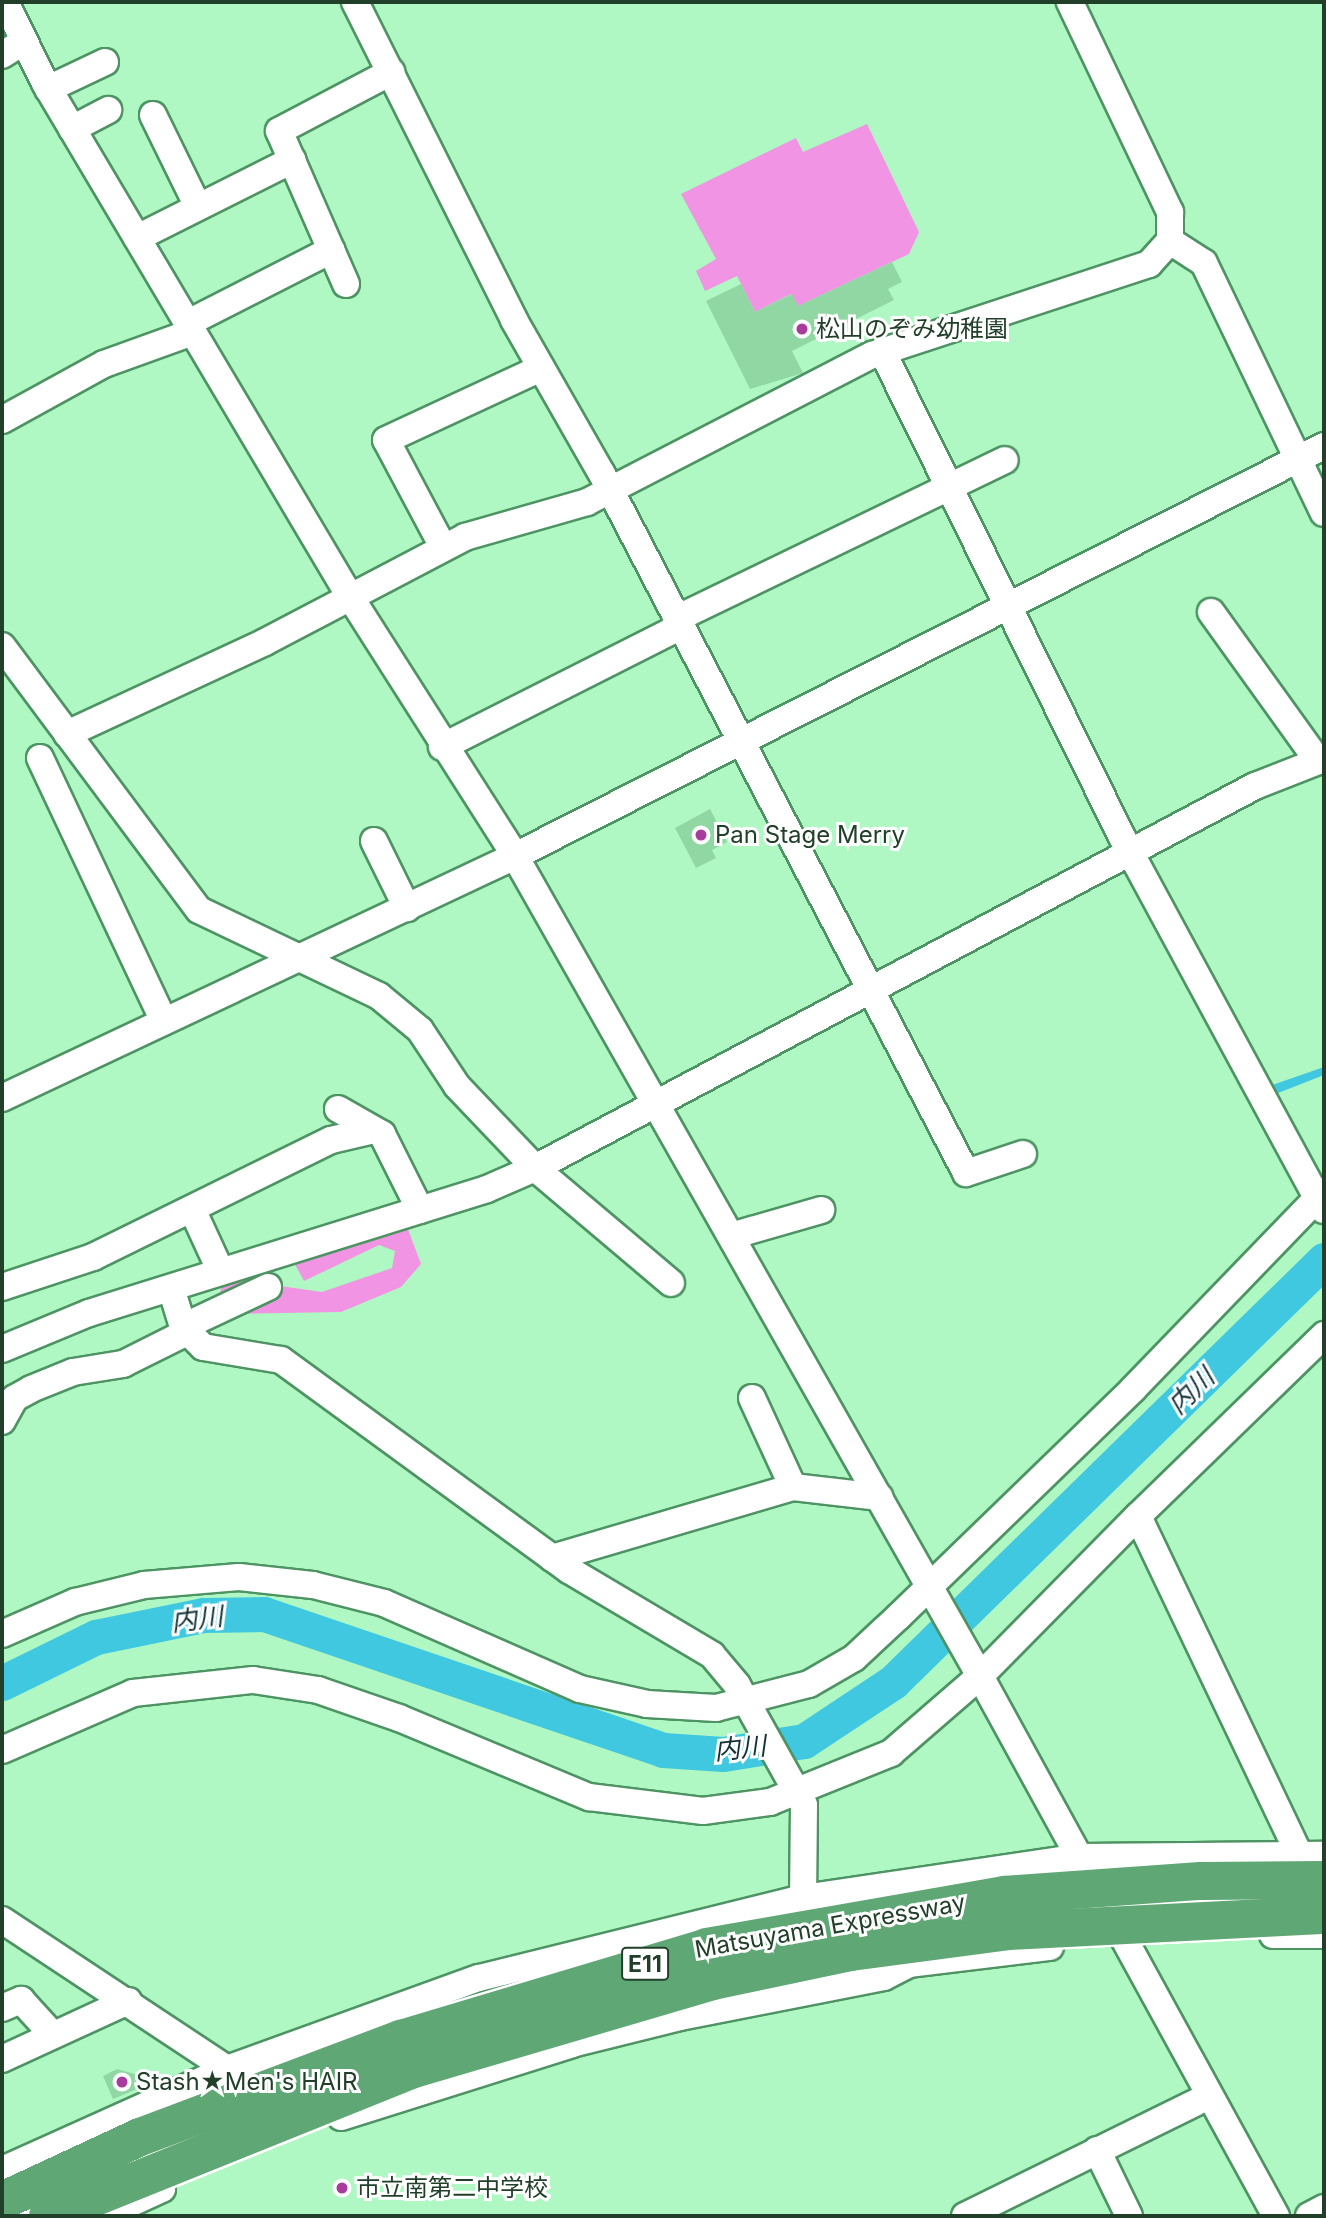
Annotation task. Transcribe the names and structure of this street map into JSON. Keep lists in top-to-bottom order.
{
  "streets": {
    "highway": ["Matsuyama Expressway", "E11"]
  },
  "water": ["内川"],
  "places": [
    "松山のぞみ幼稚園",
    "Pan Stage Merry",
    "Stash★Men's HAIR",
    "市立南第二中学校"
  ]
}
